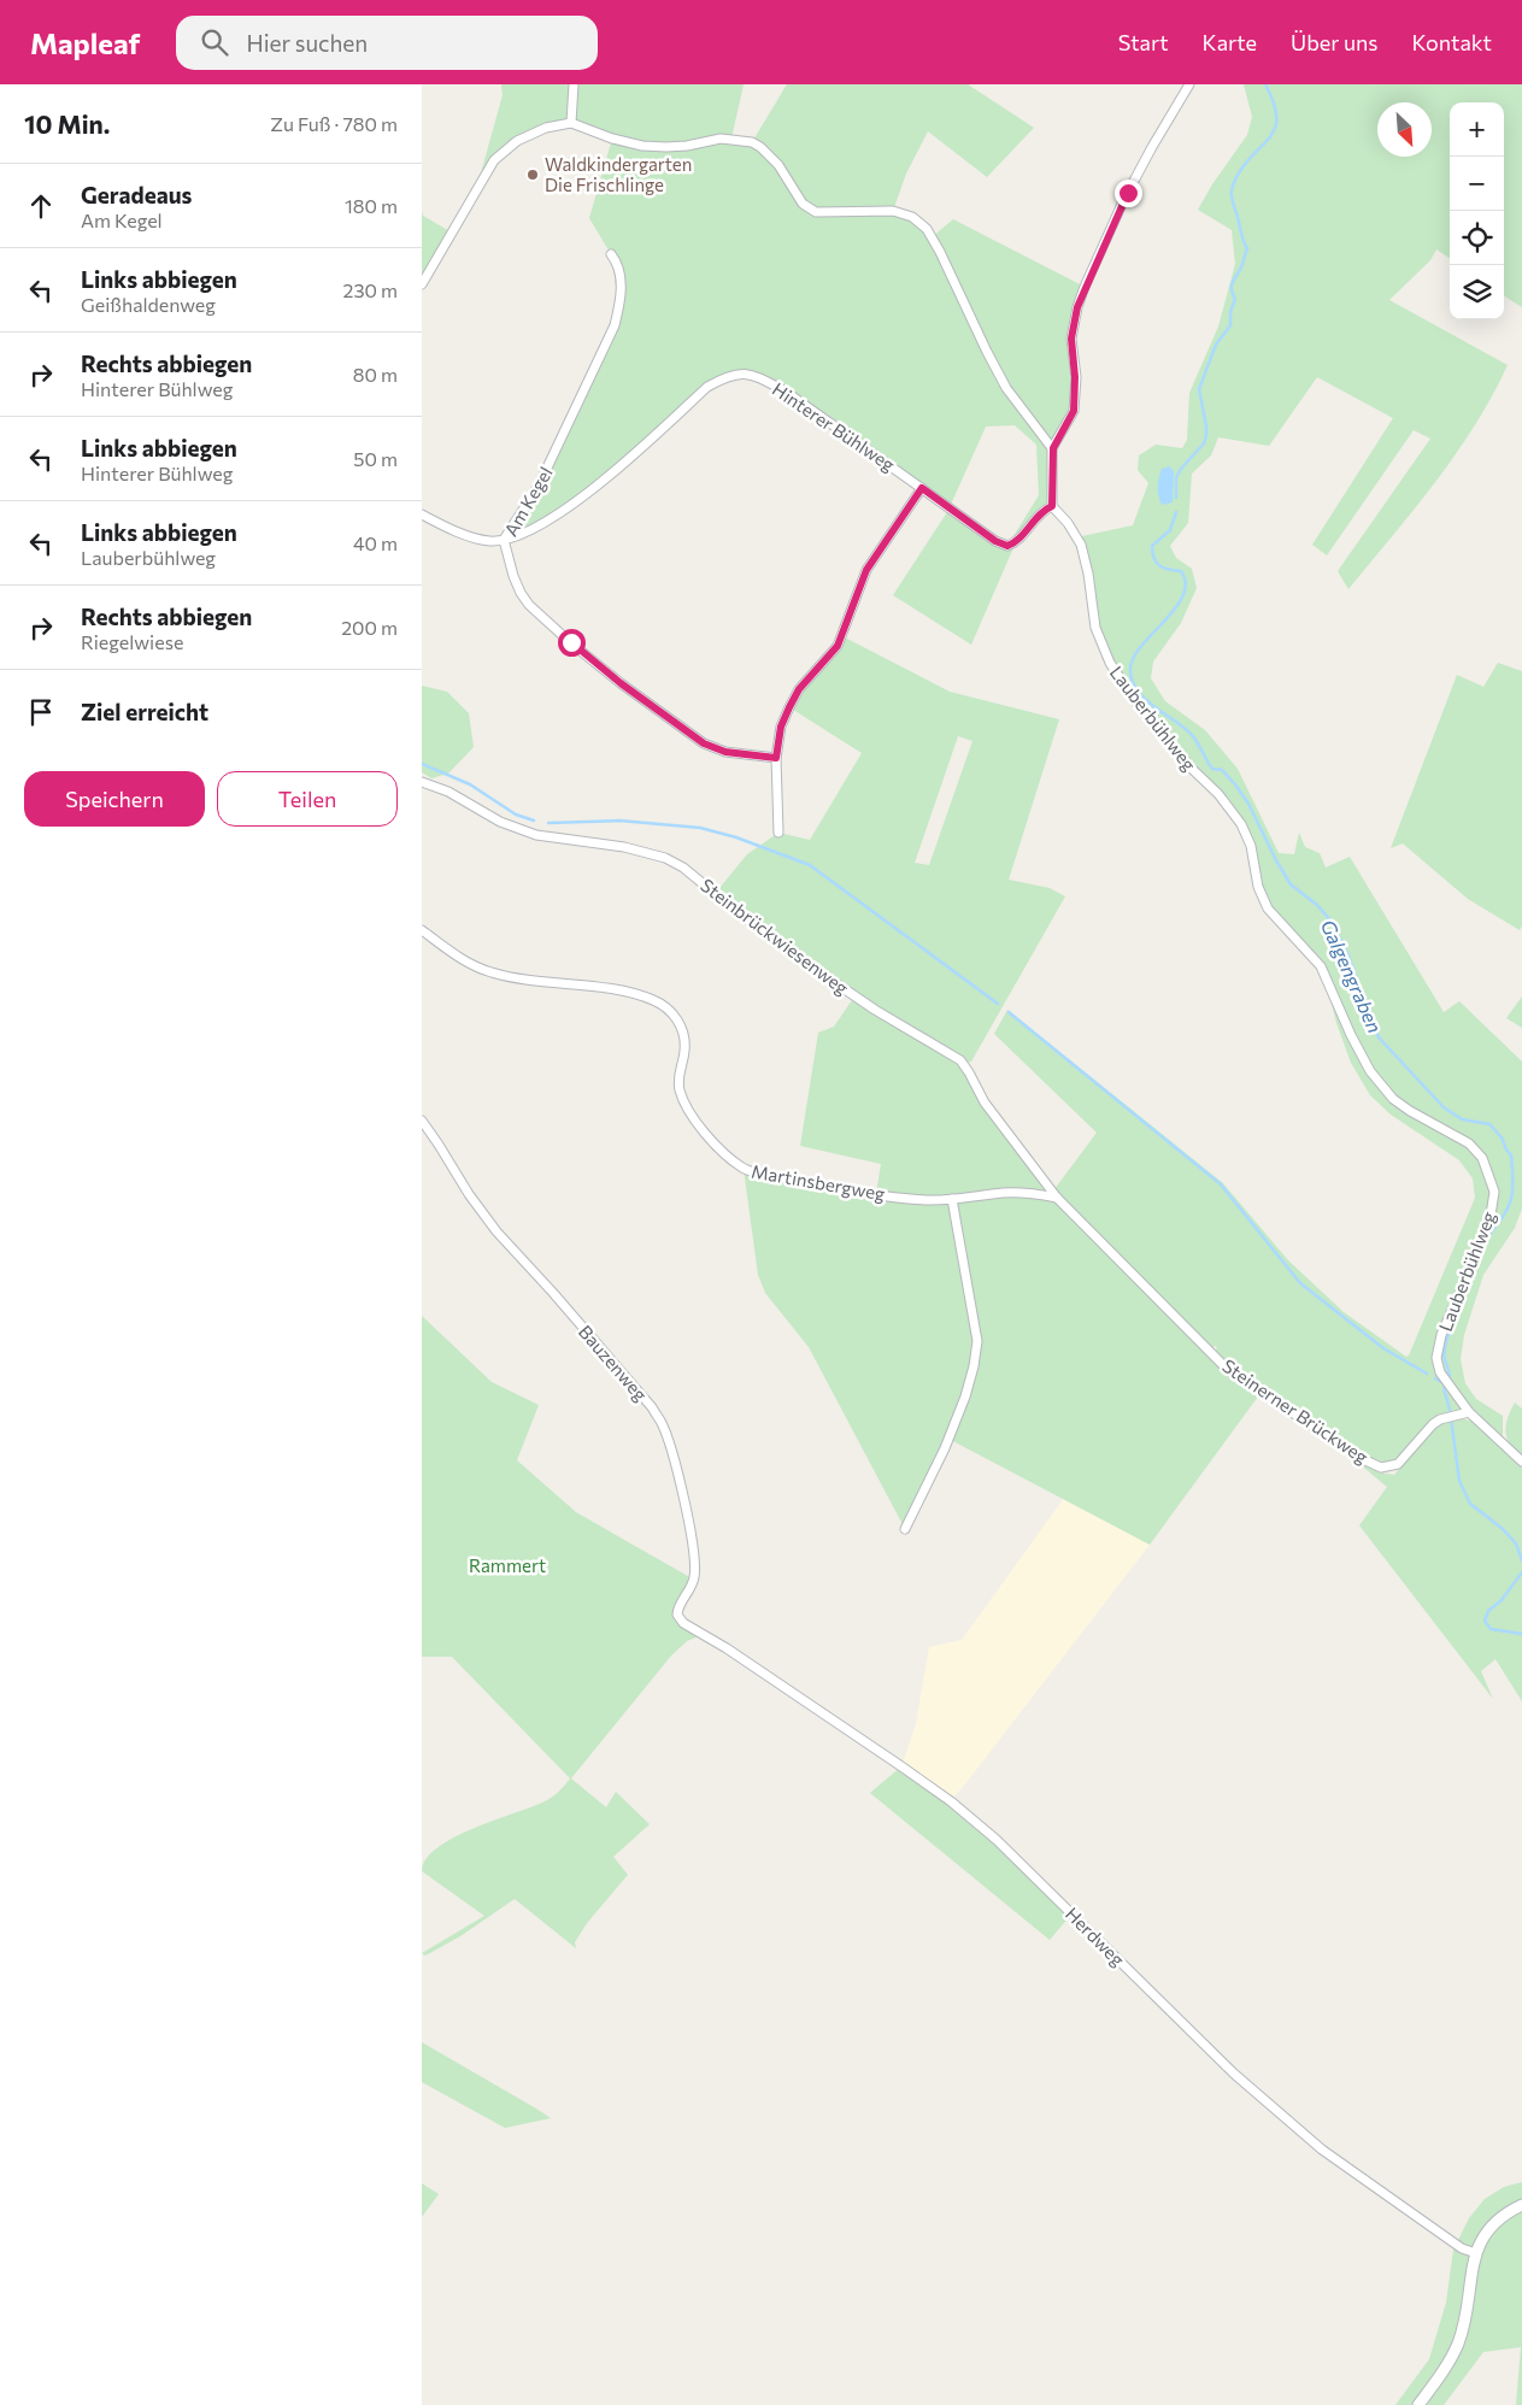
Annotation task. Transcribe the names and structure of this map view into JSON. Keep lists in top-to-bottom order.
{
  "streets": {
    "street": [
      "Hinterer Bühlweg",
      "Am Kegel",
      "Lauberbühlweg",
      "Steinbrückwiesenweg",
      "Martinsbergweg",
      "Bauzenweg",
      "Steinerner Brückweg",
      "Herdweg"
    ]
  },
  "crossings": [
    ["Hinterer Bühlweg", "Am Kegel"],
    ["Hinterer Bühlweg", "Lauberbühlweg"],
    ["Lauberbühlweg", "Steinerner Brückweg"],
    ["Steinbrückwiesenweg", "Martinsbergweg"],
    ["Steinbrückwiesenweg", "Steinerner Brückweg"],
    ["Martinsbergweg", "Steinerner Brückweg"],
    ["Bauzenweg", "Herdweg"]
  ],
  "water": ["Galgengraben"],
  "parks": ["Rammert"],
  "places": ["Waldkindergarten Die Frischlinge"],
  "north": "bottom right",
  "page": {
    "header": "Mapleaf",
    "search": "Hier suchen",
    "nav": [
      "Start",
      "Karte",
      "Über uns",
      "Kontakt"
    ],
    "heading": ["10 Min.", "Zu Fuß · 780 m"],
    "map_buttons": ["+", "−"],
    "list": [
      ["Geradeaus", "Am Kegel", "180 m"],
      ["Links abbiegen", "Geißhaldenweg", "230 m"],
      ["Rechts abbiegen", "Hinterer Bühlweg", "80 m"],
      ["Links abbiegen", "Hinterer Bühlweg", "50 m"],
      ["Links abbiegen", "Lauberbühlweg", "40 m"],
      ["Rechts abbiegen", "Riegelwiese", "200 m"],
      "Ziel erreicht"
    ],
    "buttons": ["Speichern", "Teilen"]
  }
}
